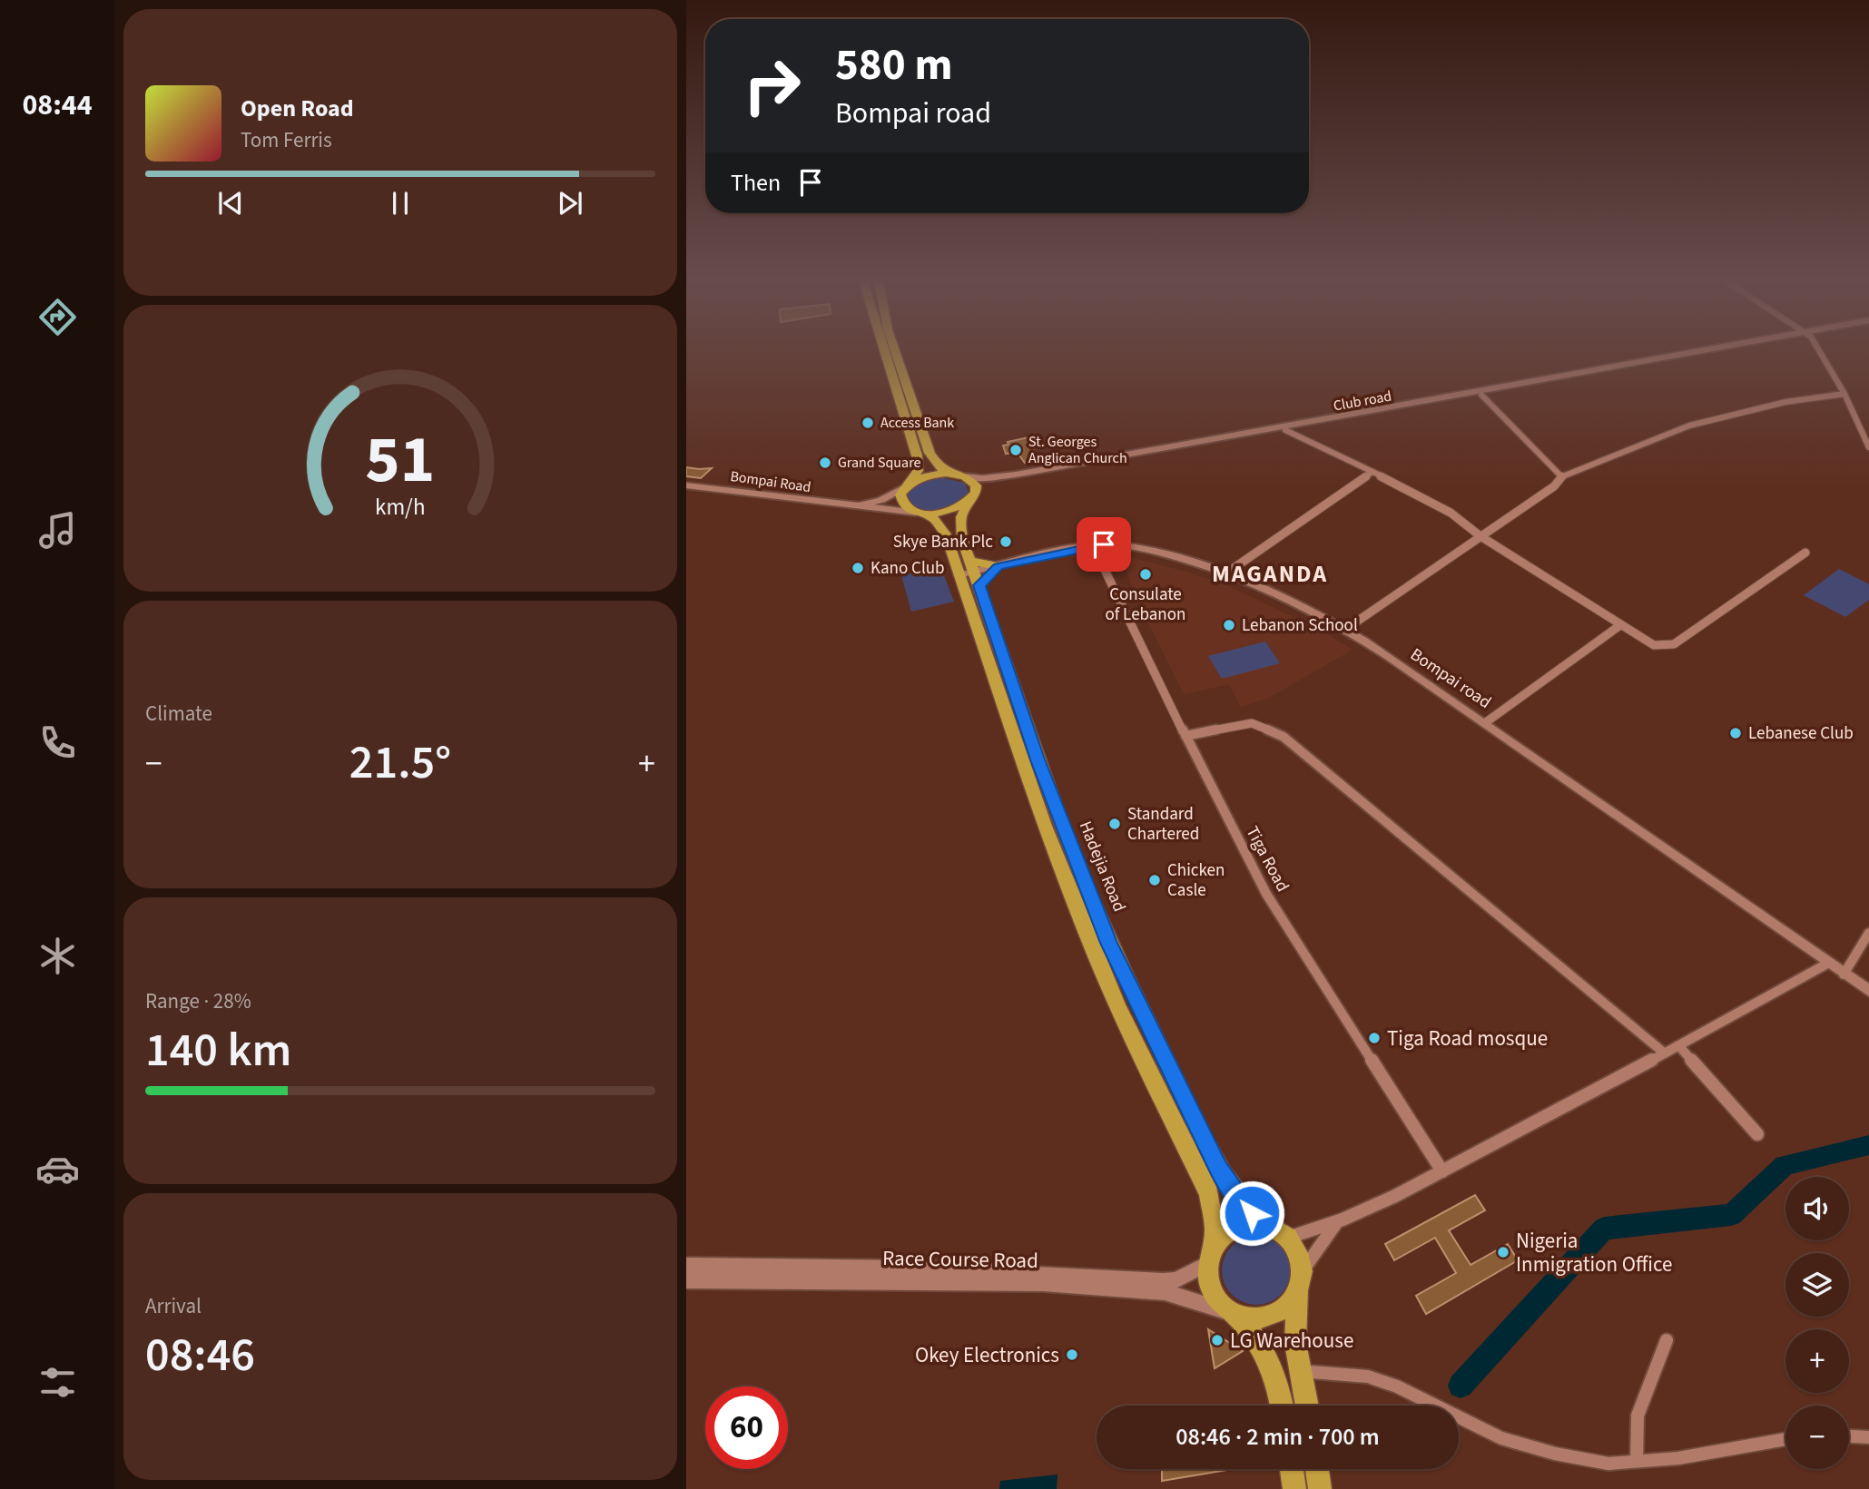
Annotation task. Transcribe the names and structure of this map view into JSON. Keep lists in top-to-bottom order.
{
  "streets": {
    "main road": ["Club road", "Bompai Road", "Hadejia Road"],
    "street": ["Bompai road", "Tiga Road", "Race Course Road"]
  },
  "crossings": [
    ["Club road", "Hadejia Road"],
    ["Bompai Road", "Hadejia Road"],
    ["Bompai road", "Tiga Road"],
    ["Hadejia Road", "Race Course Road"]
  ],
  "districts": ["MAGANDA"],
  "places": [
    "Access Bank",
    "St. Georges Anglican Church",
    "Grand Square",
    "Skye Bank Plc",
    "Kano Club",
    "Consulate of Lebanon",
    "Lebanon School",
    "Lebanese Club",
    "Standard Chartered",
    "Chicken Casle",
    "Tiga Road mosque",
    "Nigeria Inmigration Office",
    "LG Warehouse",
    "Okey Electronics"
  ],
  "page": {
    "tabs": "08:44",
    "turn": ["580 m", "Bompai road"],
    "song": ["Open Road", "Tom Ferris"],
    "then": "Then",
    "tile": [
      "Climate",
      ["Range · 28%", "140 km"],
      ["Arrival", "08:46"]
    ],
    "heat": ["−", "21.5°", "+"],
    "map_buttons": ["+", "−"],
    "limit": "60",
    "trip": "08:46 · 2 min · 700 m",
    "gauge": ["51", "km/h"]
  }
}
